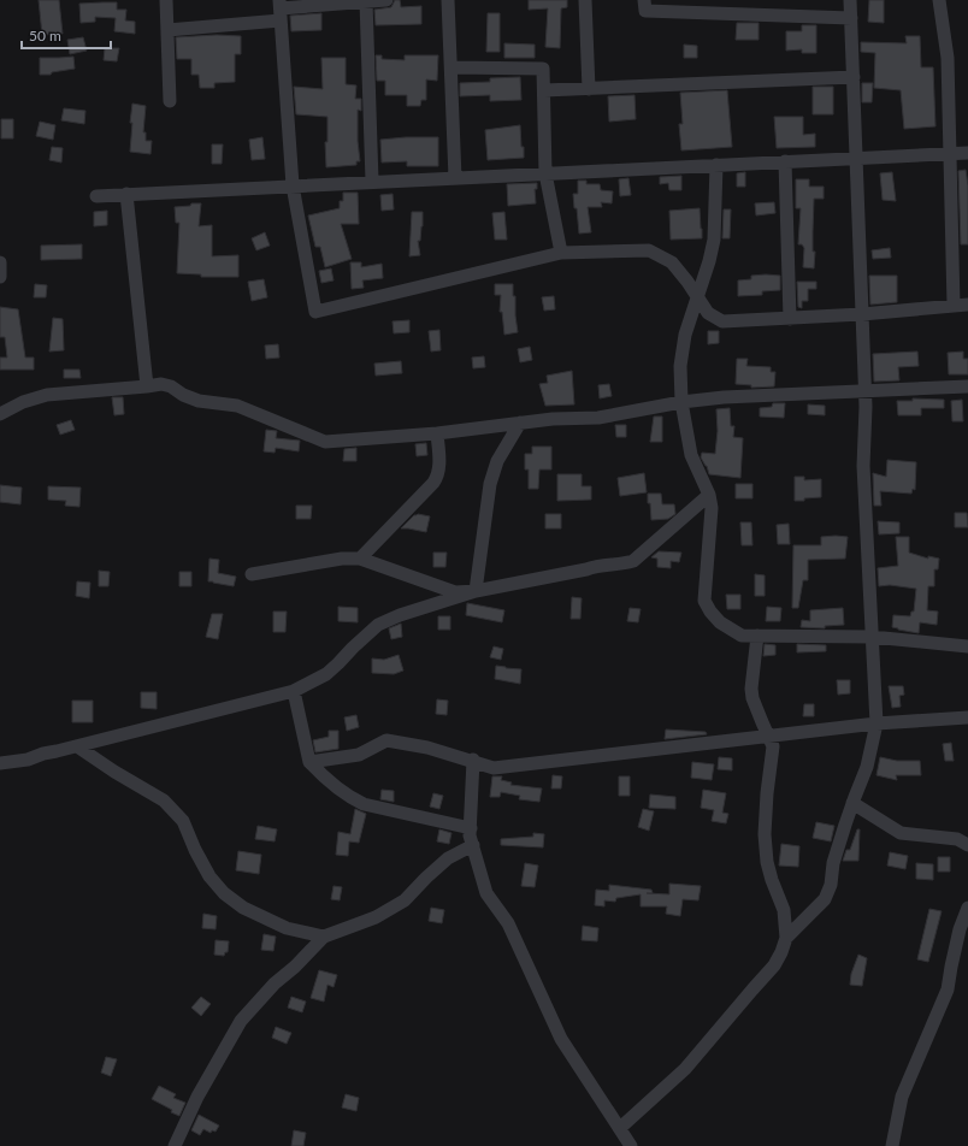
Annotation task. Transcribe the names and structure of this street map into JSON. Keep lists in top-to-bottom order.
{
  "scale_bar": "50 m"
}
